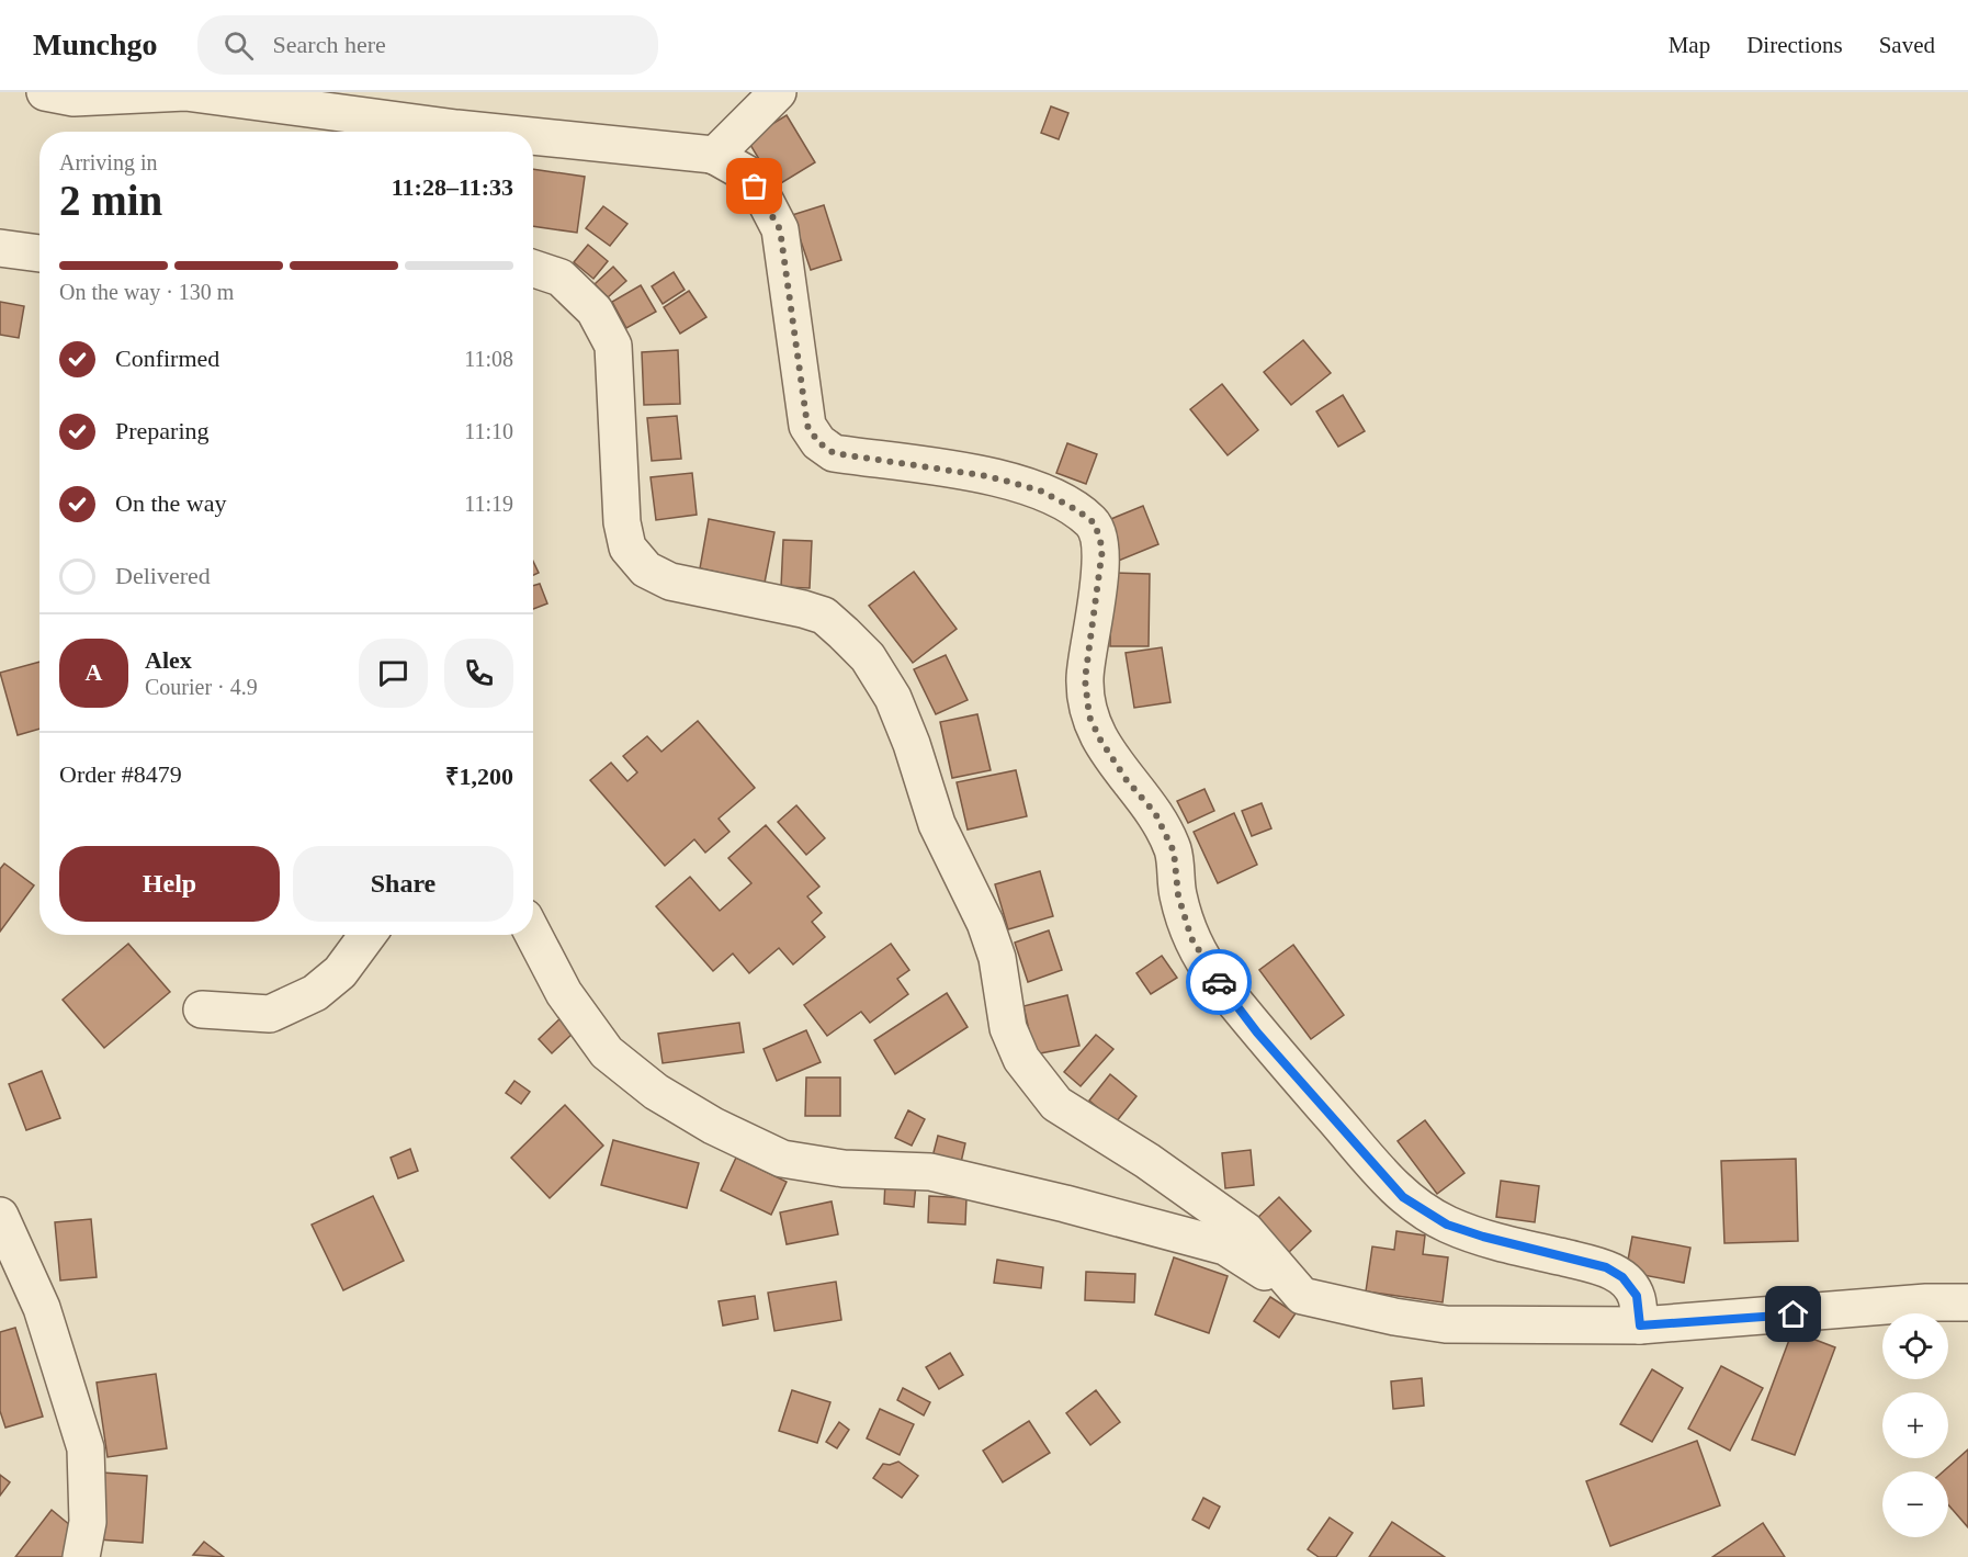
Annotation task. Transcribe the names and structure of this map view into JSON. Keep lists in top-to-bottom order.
{
  "page": {
    "header": "Munchgo",
    "search": "Search here",
    "nav": ["Map", "Directions", "Saved"],
    "heading": ["2 min", "Arriving in", "11:28–11:33"],
    "panel": [
      "Alex",
      "Courier · 4.9",
      "Order #8479",
      "₹1,200"
    ],
    "bar": "On the way · 130 m",
    "list": [
      ["Confirmed", "11:08"],
      ["Preparing", "11:10"],
      ["On the way", "11:19"],
      "Delivered"
    ],
    "round": "A",
    "buttons": ["Help", "Share"],
    "map_buttons": ["+", "−"]
  }
}
